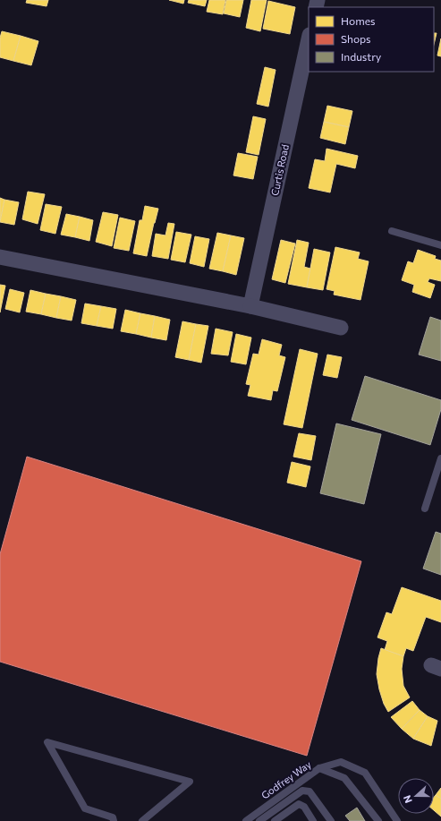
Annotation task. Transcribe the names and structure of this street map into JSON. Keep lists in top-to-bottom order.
{
  "streets": {
    "street": ["Curtis Road"],
    "lane": ["Godfrey Way"]
  },
  "legend": ["Homes", "Shops", "Industry"],
  "north": "left"
}
